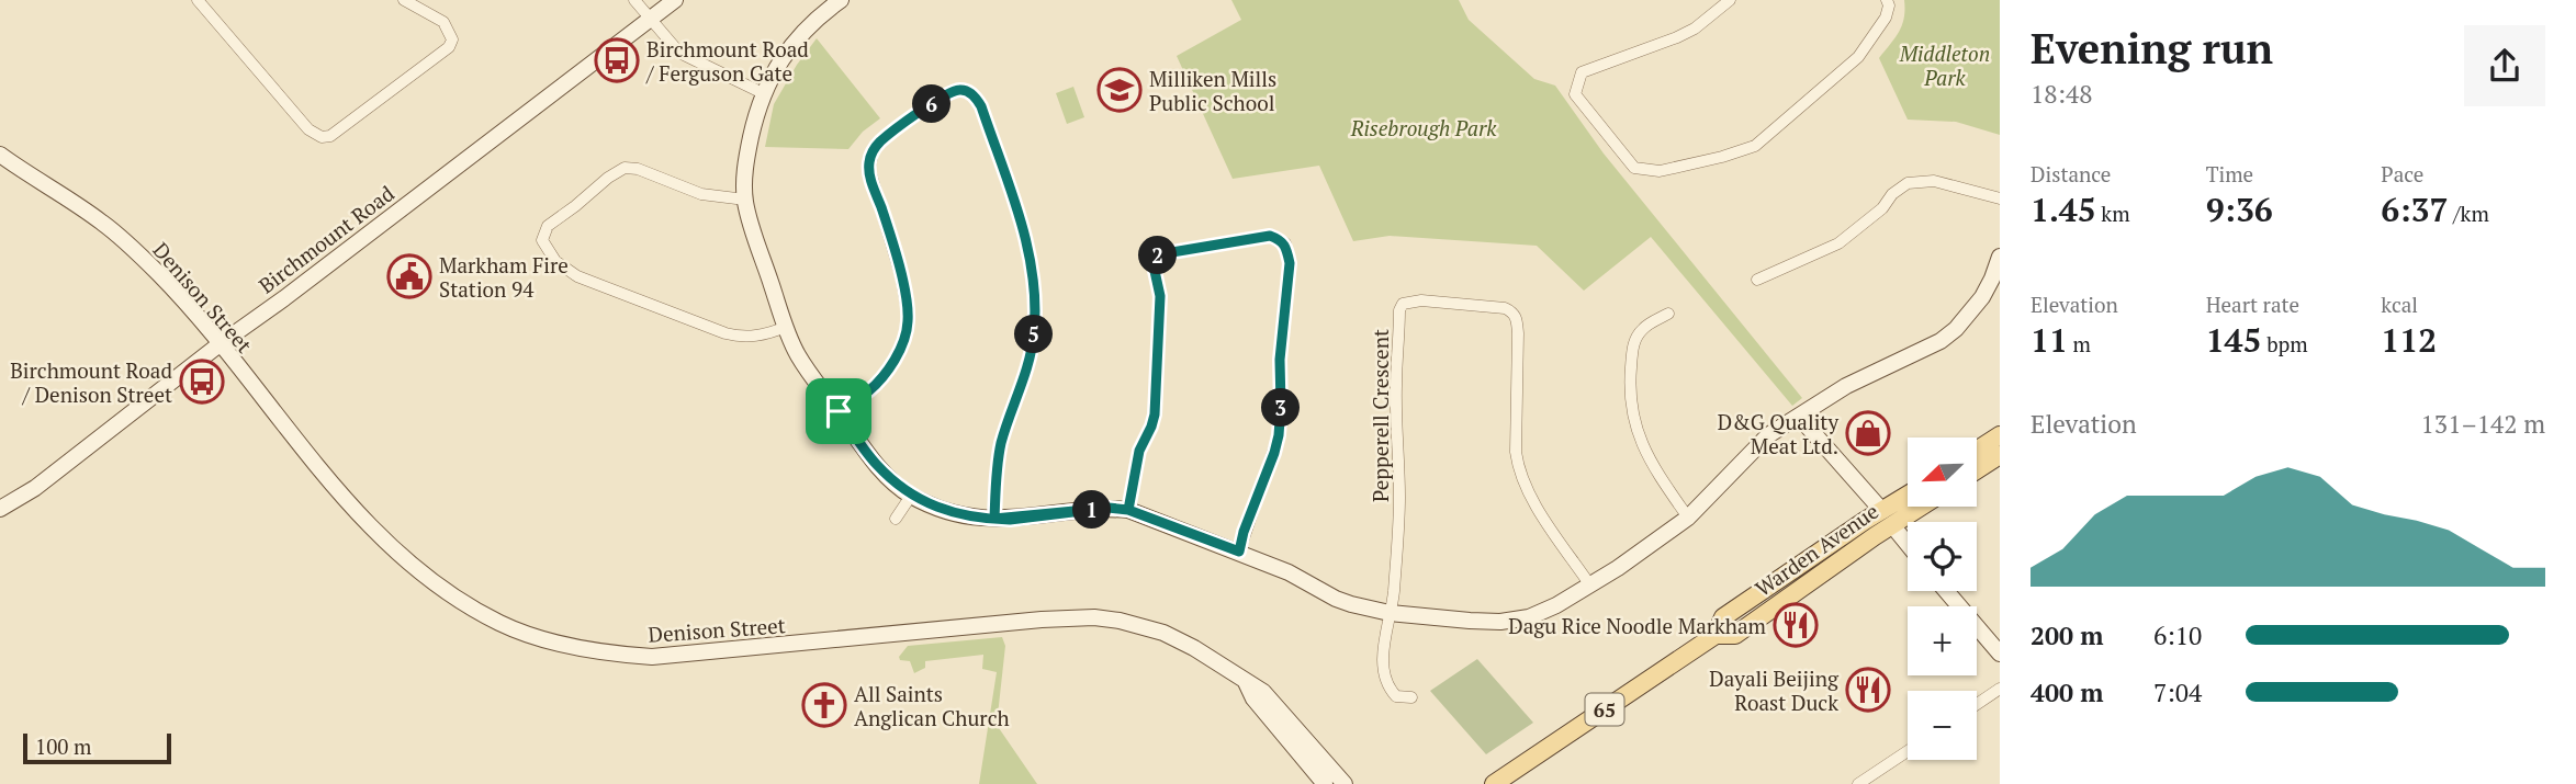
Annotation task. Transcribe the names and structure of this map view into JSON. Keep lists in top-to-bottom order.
{
  "streets": {
    "main road": [
      "Birchmount Road",
      "Denison Street",
      "Warden Avenue",
      "65"
    ],
    "street": ["Pepperell Crescent"]
  },
  "crossings": [
    ["Birchmount Road", "Denison Street"]
  ],
  "parks": ["Middleton Park", "Risebrough Park"],
  "places": {
    "bus stop": ["Birchmount Road / Ferguson Gate", "Birchmount Road / Denison Street"],
    "school or university": ["Milliken Mills Public School"],
    "public building": ["Markham Fire Station 94"],
    "shop": ["D&G Quality Meat Ltd."],
    "restaurant": ["Dagu Rice Noodle Markham", "Dayali Beijing Roast Duck"],
    "church": ["All Saints Anglican Church"]
  },
  "scale_bar": "100 m",
  "north": "bottom left",
  "page": {
    "heading": ["Evening run", "18:48"],
    "pins": [
      "6",
      "2",
      "5",
      "3",
      "1"
    ],
    "stats": [
      ["Distance", "1.45 km"],
      ["Time", "9:36"],
      ["Pace", "6:37 /km"],
      ["Elevation", "11 m"],
      ["Heart rate", "145 bpm"],
      ["kcal", "112"]
    ],
    "chart": ["Elevation", "131–142 m"],
    "map_buttons": ["+", "−"],
    "list": [
      {
        "name": "200 m",
        "note": "6:10"
      },
      {
        "name": "400 m",
        "note": "7:04"
      }
    ],
    "scale": "100 m"
  }
}
